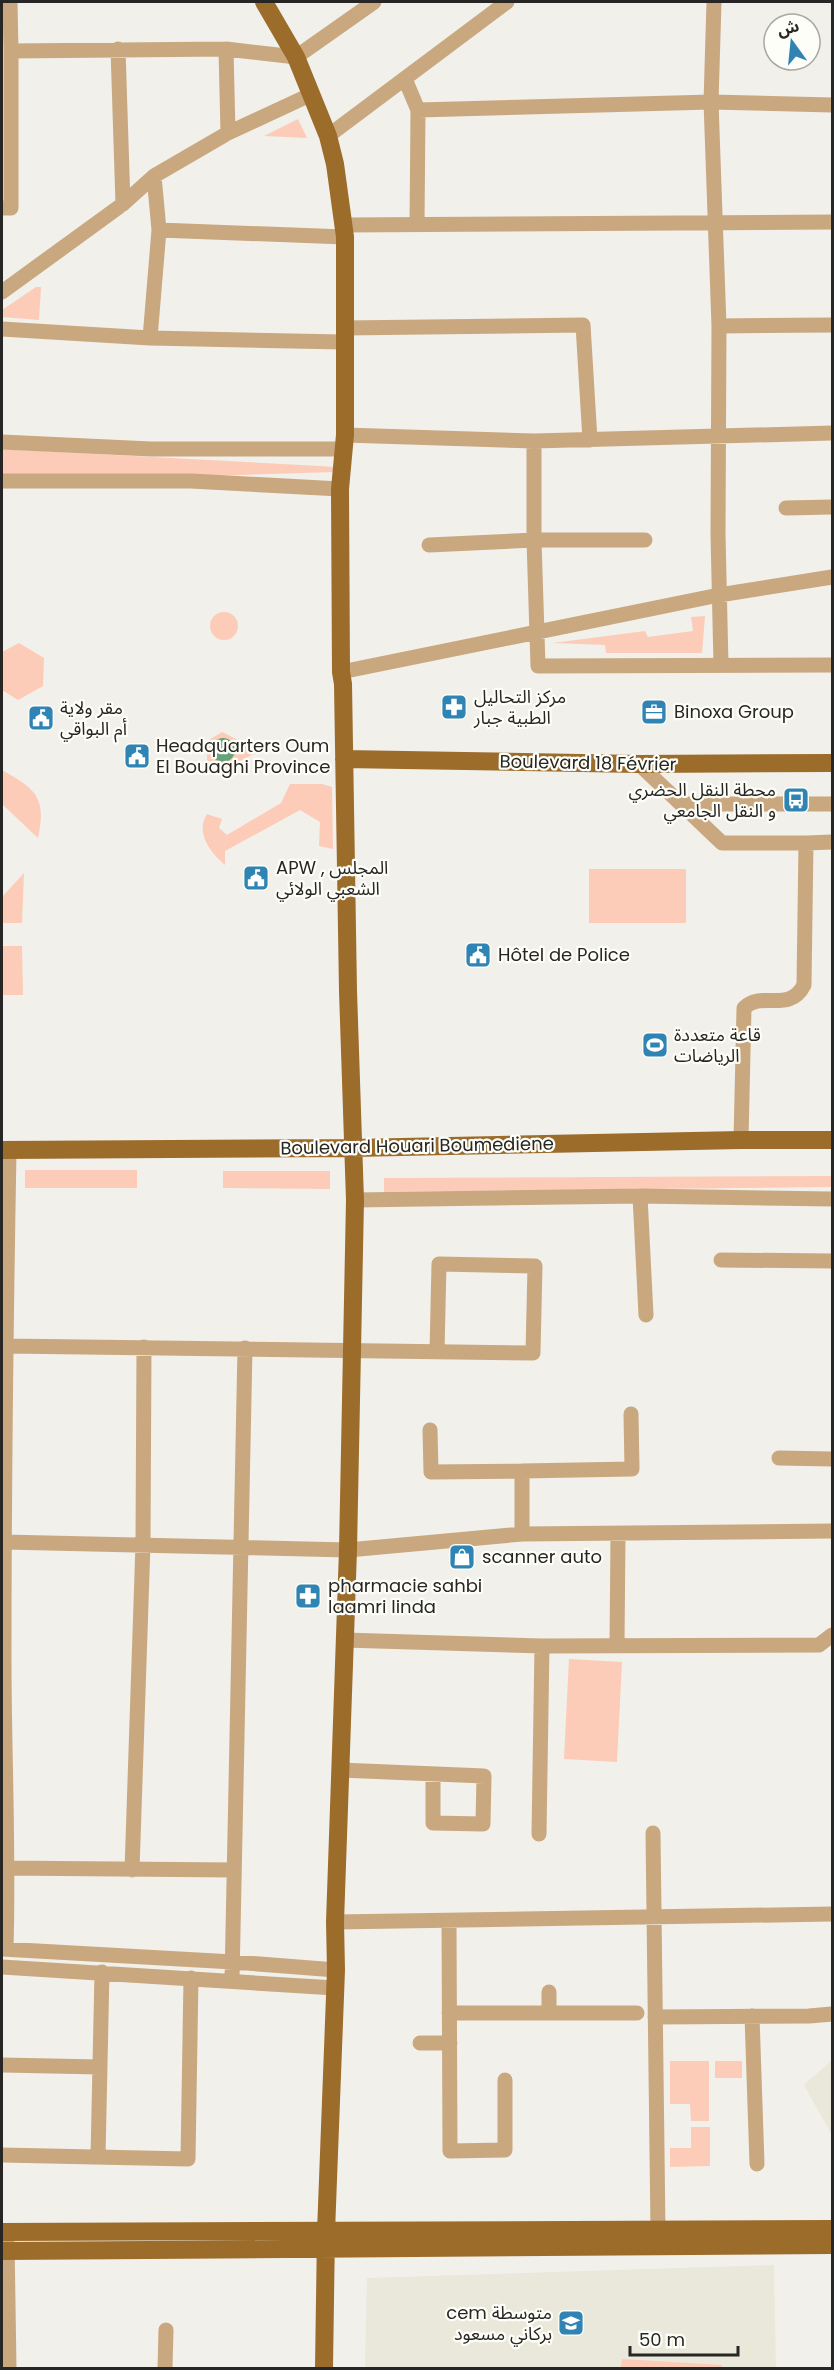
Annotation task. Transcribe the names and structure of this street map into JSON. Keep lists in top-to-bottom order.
{
  "streets": {
    "main road": ["Boulevard 18 Février", "Boulevard Houari Boumediene"]
  },
  "places": {
    "pharmacy": ["مركز التحاليل الطبية جبار", "pharmacie sahbi laamri linda"],
    "office": ["Binoxa Group"],
    "public building": [
      "مقر ولاية أم البواقي",
      "Headquarters Oum El Bouaghi Province",
      "APW , المجلس الشعبي الولائي",
      "Hôtel de Police"
    ],
    "bus stop": ["محطة النقل الحضري و النقل الجامعي"],
    "sports": ["قاعة متعددة الرياضات"],
    "shop": ["scanner auto"],
    "school or university": ["cem متوسطة بركاني مسعود"]
  },
  "scale_bar": "50 m",
  "north": "top"
}
